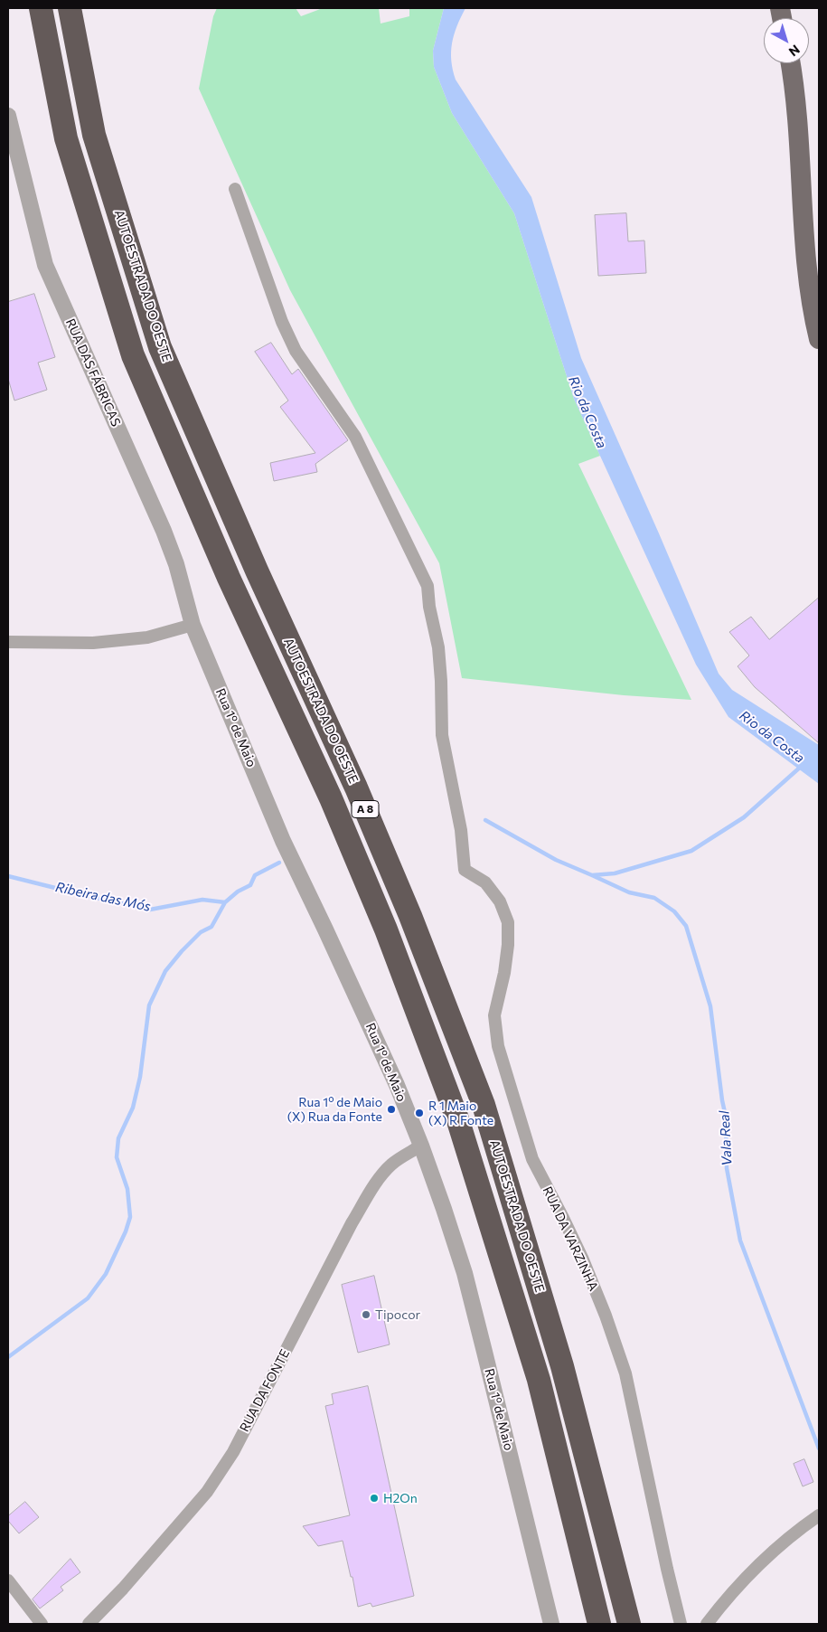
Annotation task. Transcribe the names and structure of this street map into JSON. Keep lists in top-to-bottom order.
{
  "streets": {
    "highway": ["AUTOESTRADA DO OESTE", "A 8"],
    "street": [
      "RUA DAS FÁBRICAS",
      "Rua 1º de Maio",
      "RUA DA VARZINHA",
      "RUA DA FONTE"
    ]
  },
  "crossings": [
    ["RUA DAS FÁBRICAS", "Rua 1º de Maio"],
    ["Rua 1º de Maio", "RUA DA FONTE"]
  ],
  "water": ["Rio da Costa", "Ribeira das Mós", "Vala Real"],
  "places": [
    "Rua 1º de Maio (X) Rua da Fonte",
    "R 1 Maio (X) R Fonte",
    "Tipocor",
    "H2On"
  ],
  "north": "bottom right"
}
